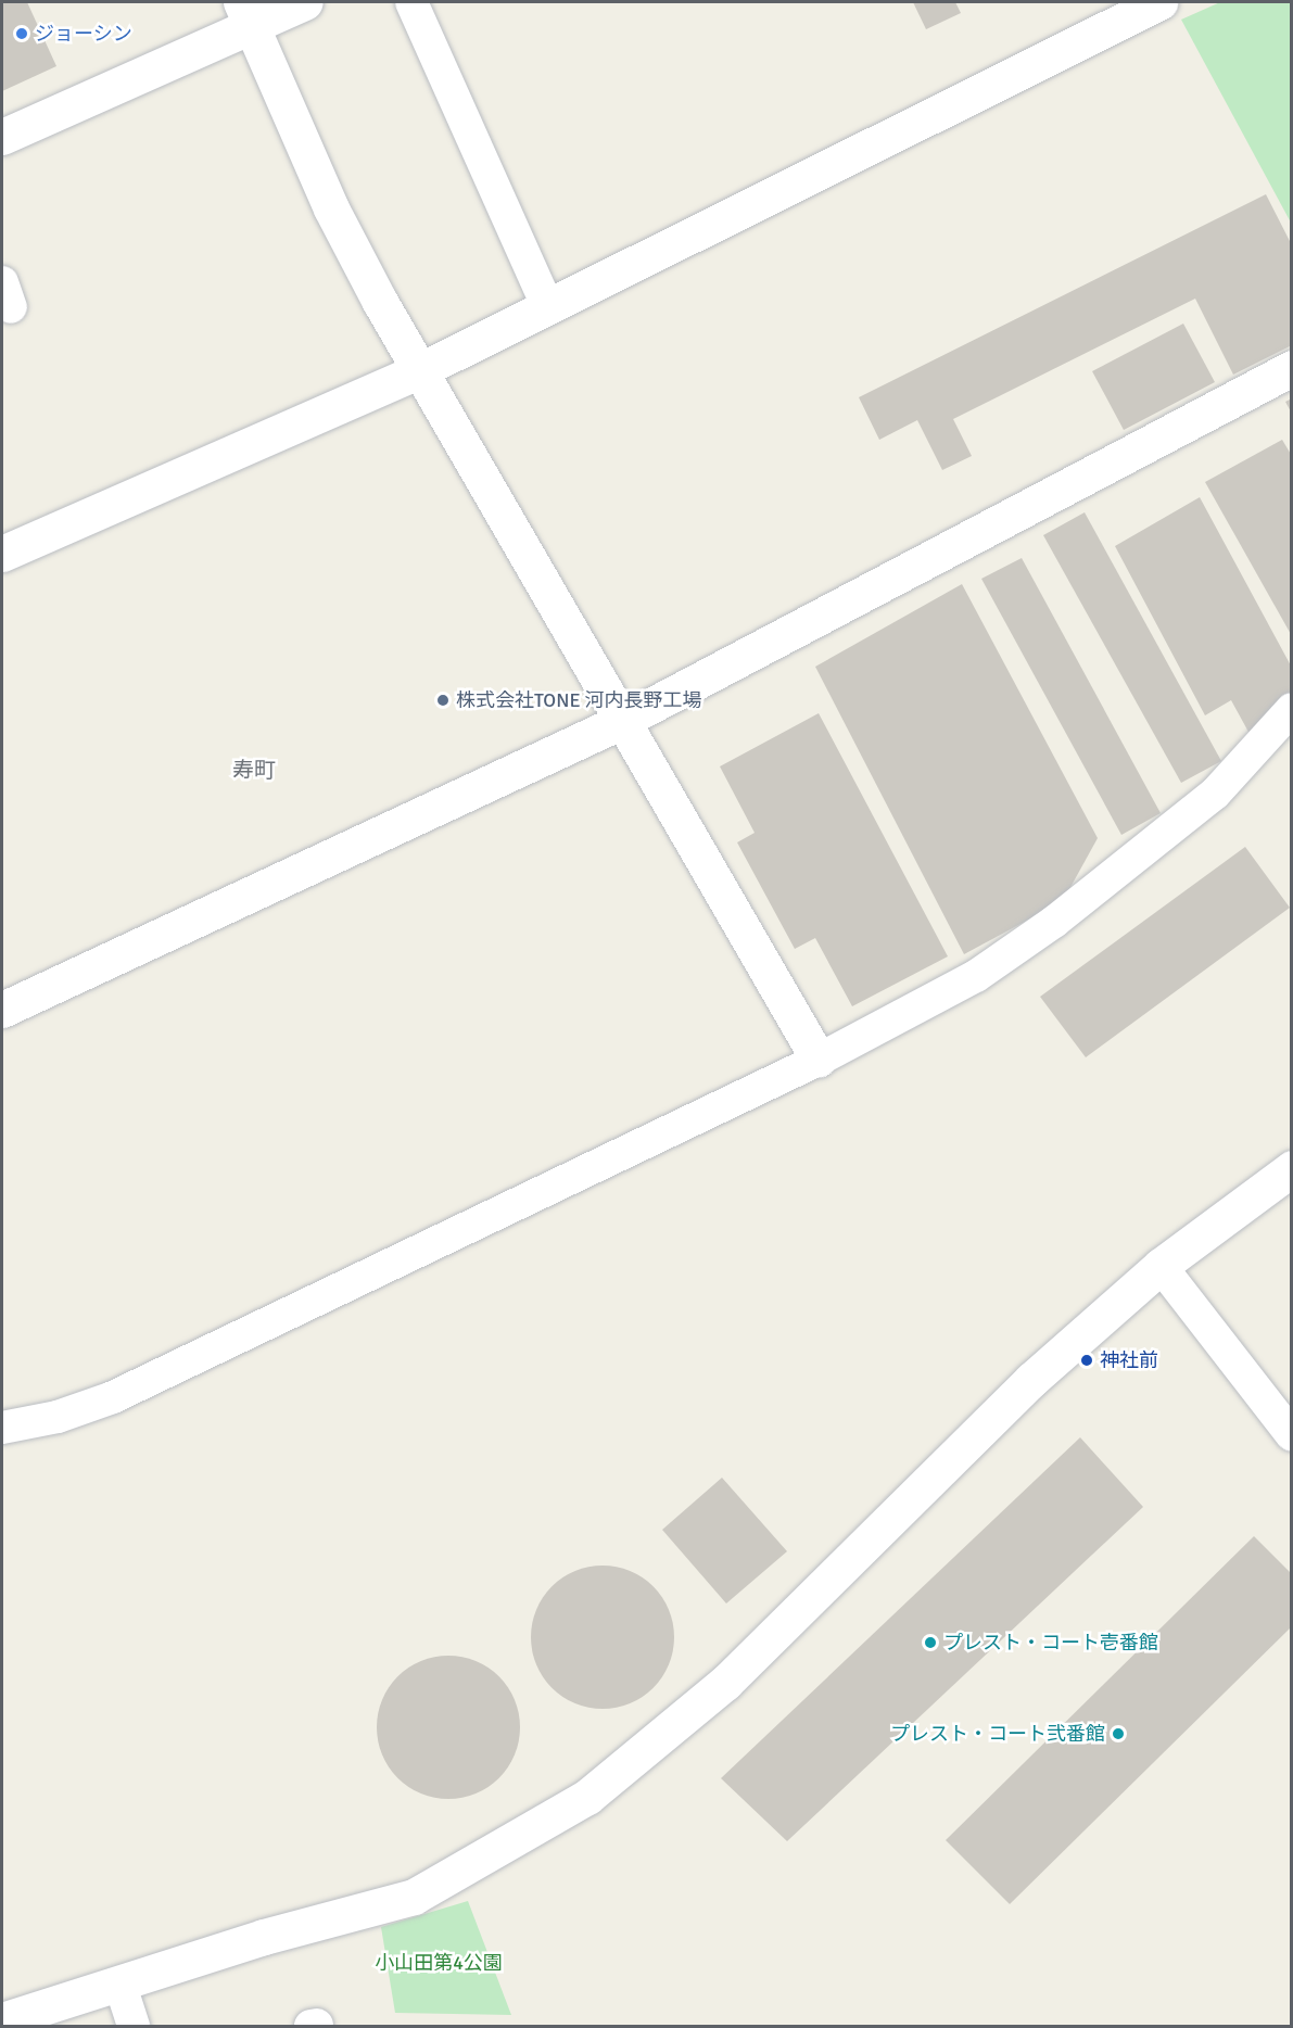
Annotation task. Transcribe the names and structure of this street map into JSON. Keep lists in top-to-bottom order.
{
  "districts": ["寿町"],
  "parks": ["小山田第4公園"],
  "places": [
    "ジョーシン",
    "株式会社TONE 河内長野工場",
    "神社前",
    "プレスト・コート壱番館",
    "プレスト・コート弐番館"
  ]
}
